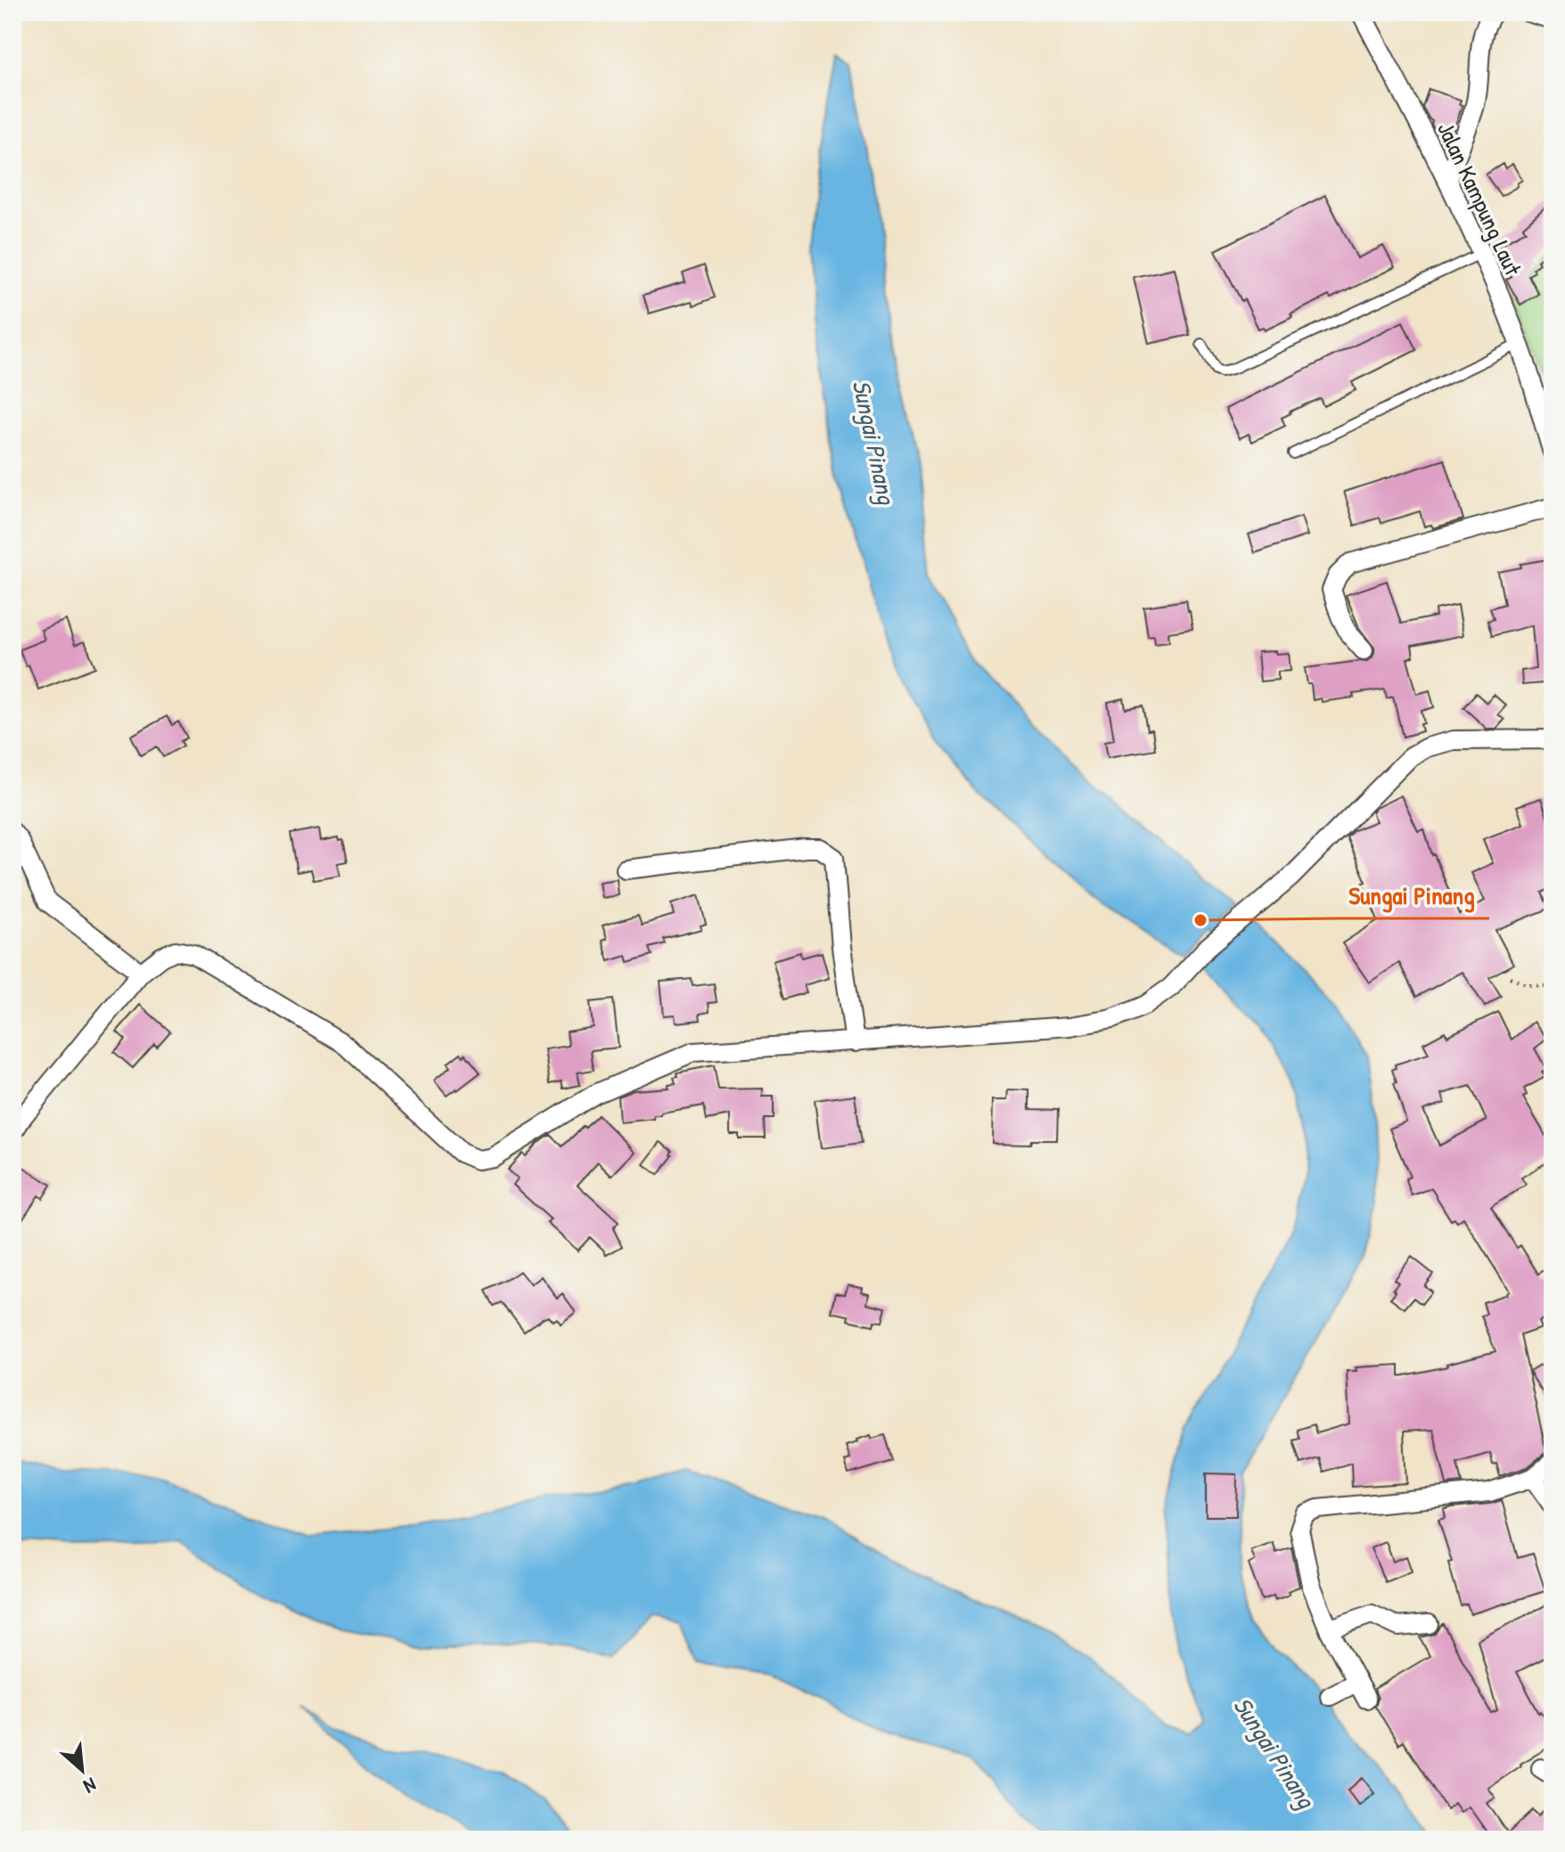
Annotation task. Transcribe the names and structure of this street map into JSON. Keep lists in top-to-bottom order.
{
  "streets": {
    "street": ["Jalan Kampung Laut"]
  },
  "water": ["Sungai Pinang"],
  "places": ["Sungai Pinang"],
  "north": "bottom right"
}
